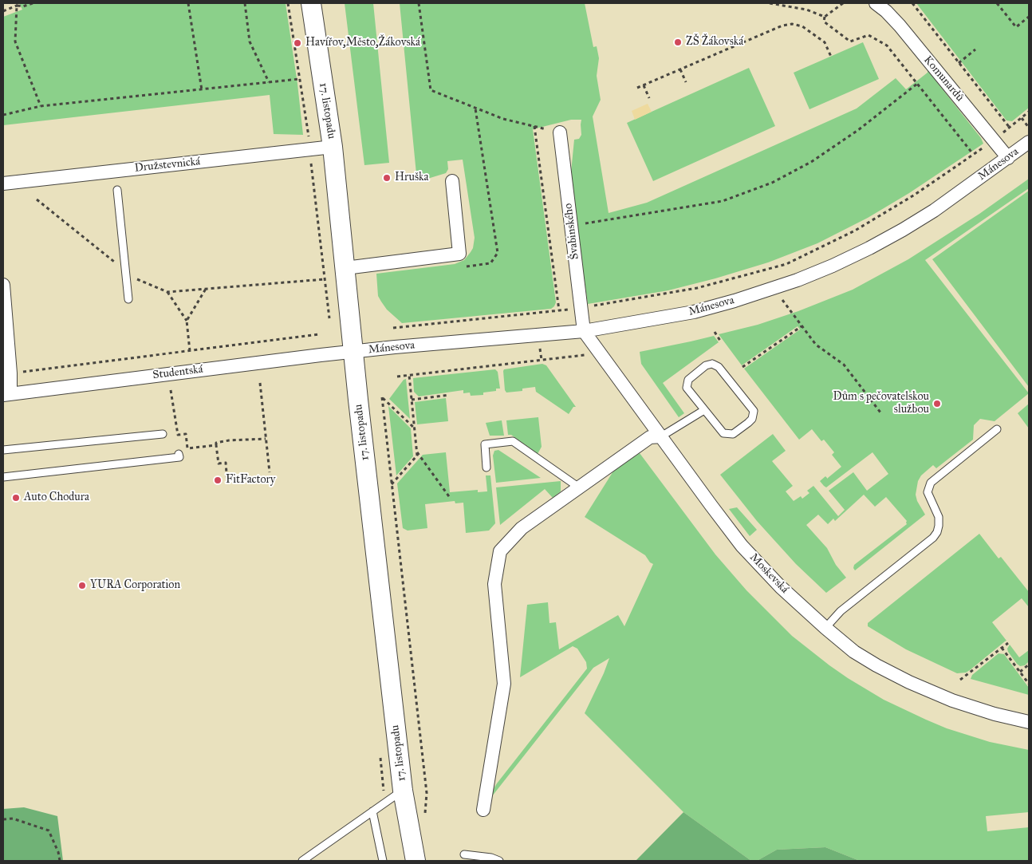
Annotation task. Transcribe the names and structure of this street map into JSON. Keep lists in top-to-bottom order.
{
  "streets": {
    "street": [
      "Komunardů",
      "17. listopadu",
      "Mánesova",
      "Družstevnická",
      "Švabinského",
      "Studentská",
      "Moskevská"
    ]
  },
  "crossings": [
    ["Komunardů", "Mánesova"],
    ["17. listopadu", "Mánesova"],
    ["17. listopadu", "Družstevnická"],
    ["17. listopadu", "Studentská"],
    ["Mánesova", "Švabinského"],
    ["Mánesova", "Studentská"],
    ["Mánesova", "Moskevská"],
    ["Švabinského", "Moskevská"]
  ],
  "places": [
    "ZŠ Žákovská",
    "Havířov,Město,Žákovská",
    "Hruška",
    "Dům s pečovatelskou službou",
    "FitFactory",
    "Auto Chodura",
    "YURA Corporation"
  ]
}
